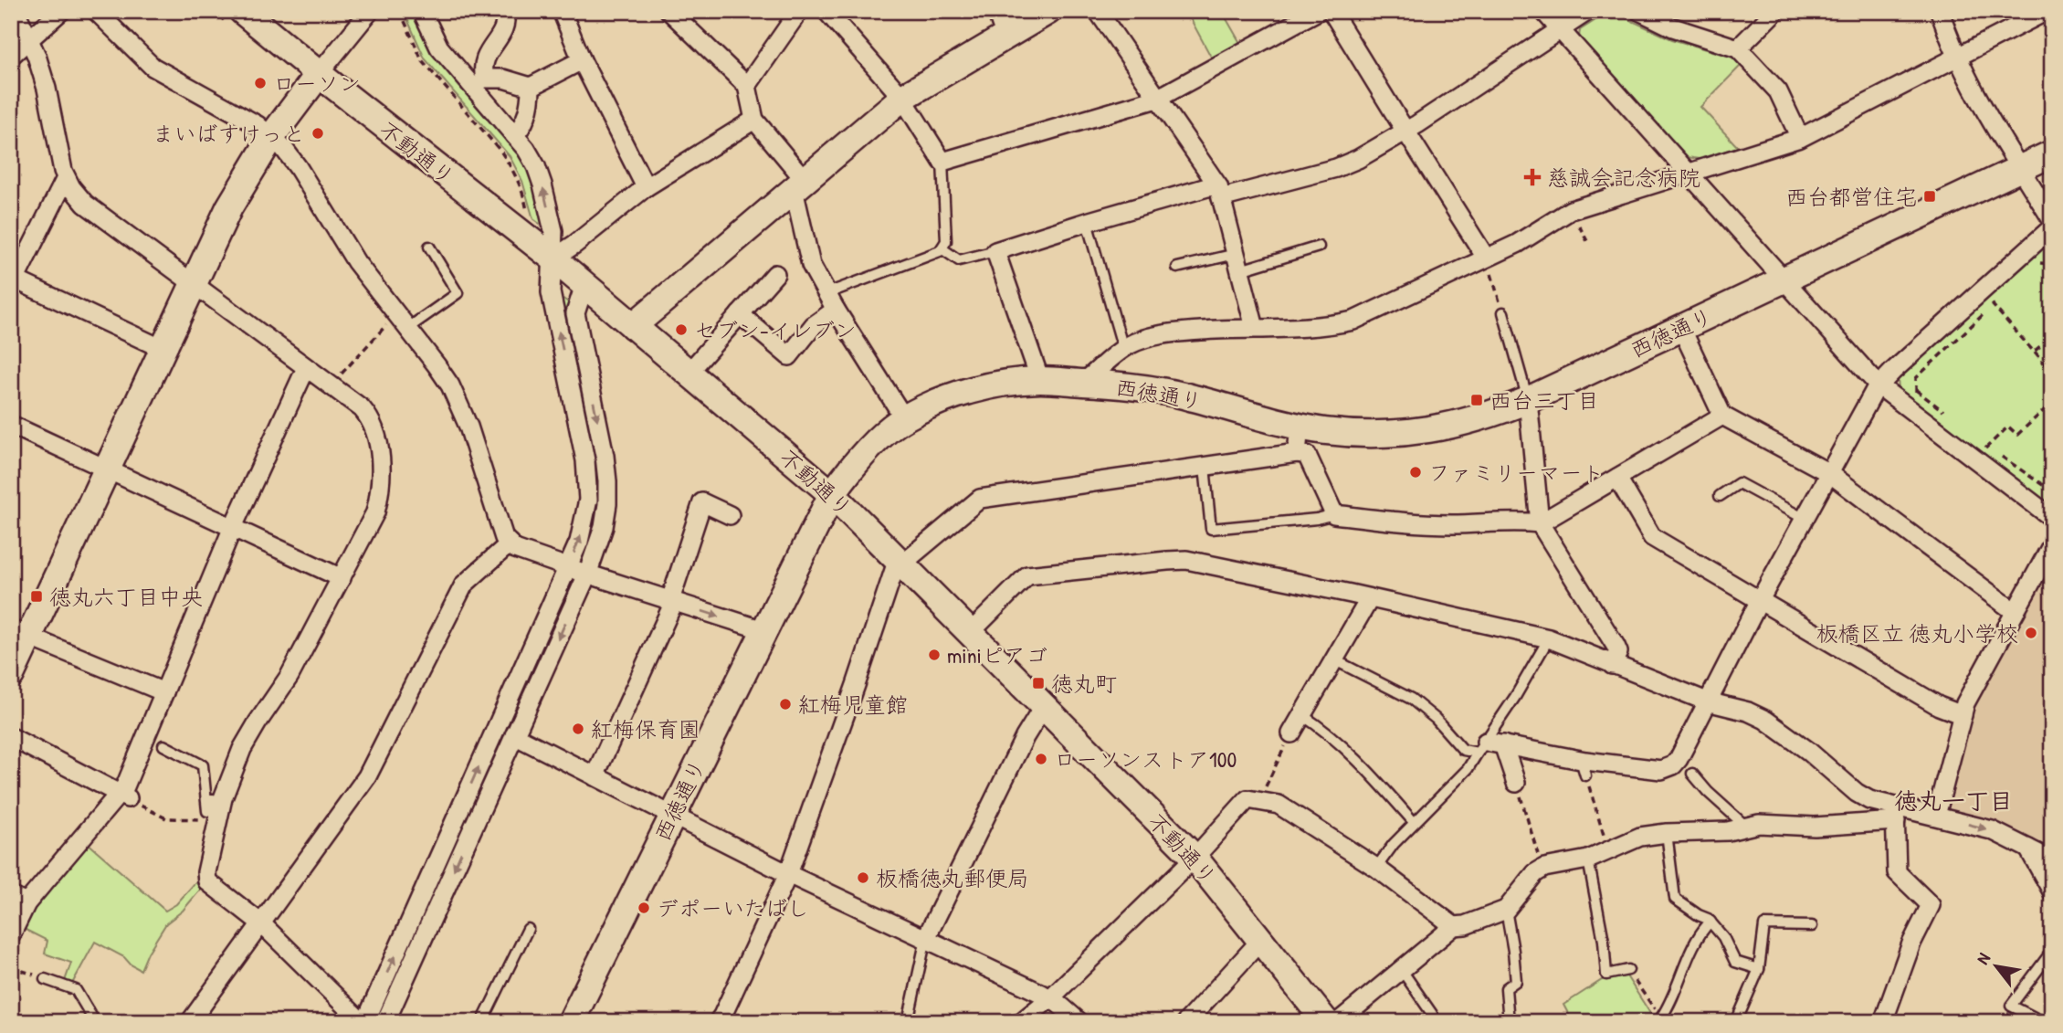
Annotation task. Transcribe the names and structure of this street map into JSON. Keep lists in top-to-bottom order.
{
  "streets": {
    "street": ["不動通り", "西徳通り"]
  },
  "crossings": [
    ["不動通り", "西徳通り"]
  ],
  "districts": ["徳丸一丁目"],
  "places": {
    "other": [
      "ローソン",
      "まいばすけっと",
      "セブン-イレブン",
      "ファミリーマート",
      "板橋区立 徳丸小学校",
      "miniピアゴ",
      "紅梅児童館",
      "紅梅保育園",
      "ローソンストア100",
      "板橋徳丸郵便局",
      "デポーいたばし"
    ],
    "health": ["慈誠会記念病院"],
    "transit": [
      "西台都営住宅",
      "西台三丁目",
      "徳丸六丁目中央",
      "徳丸町"
    ]
  },
  "north": "top left"
}
